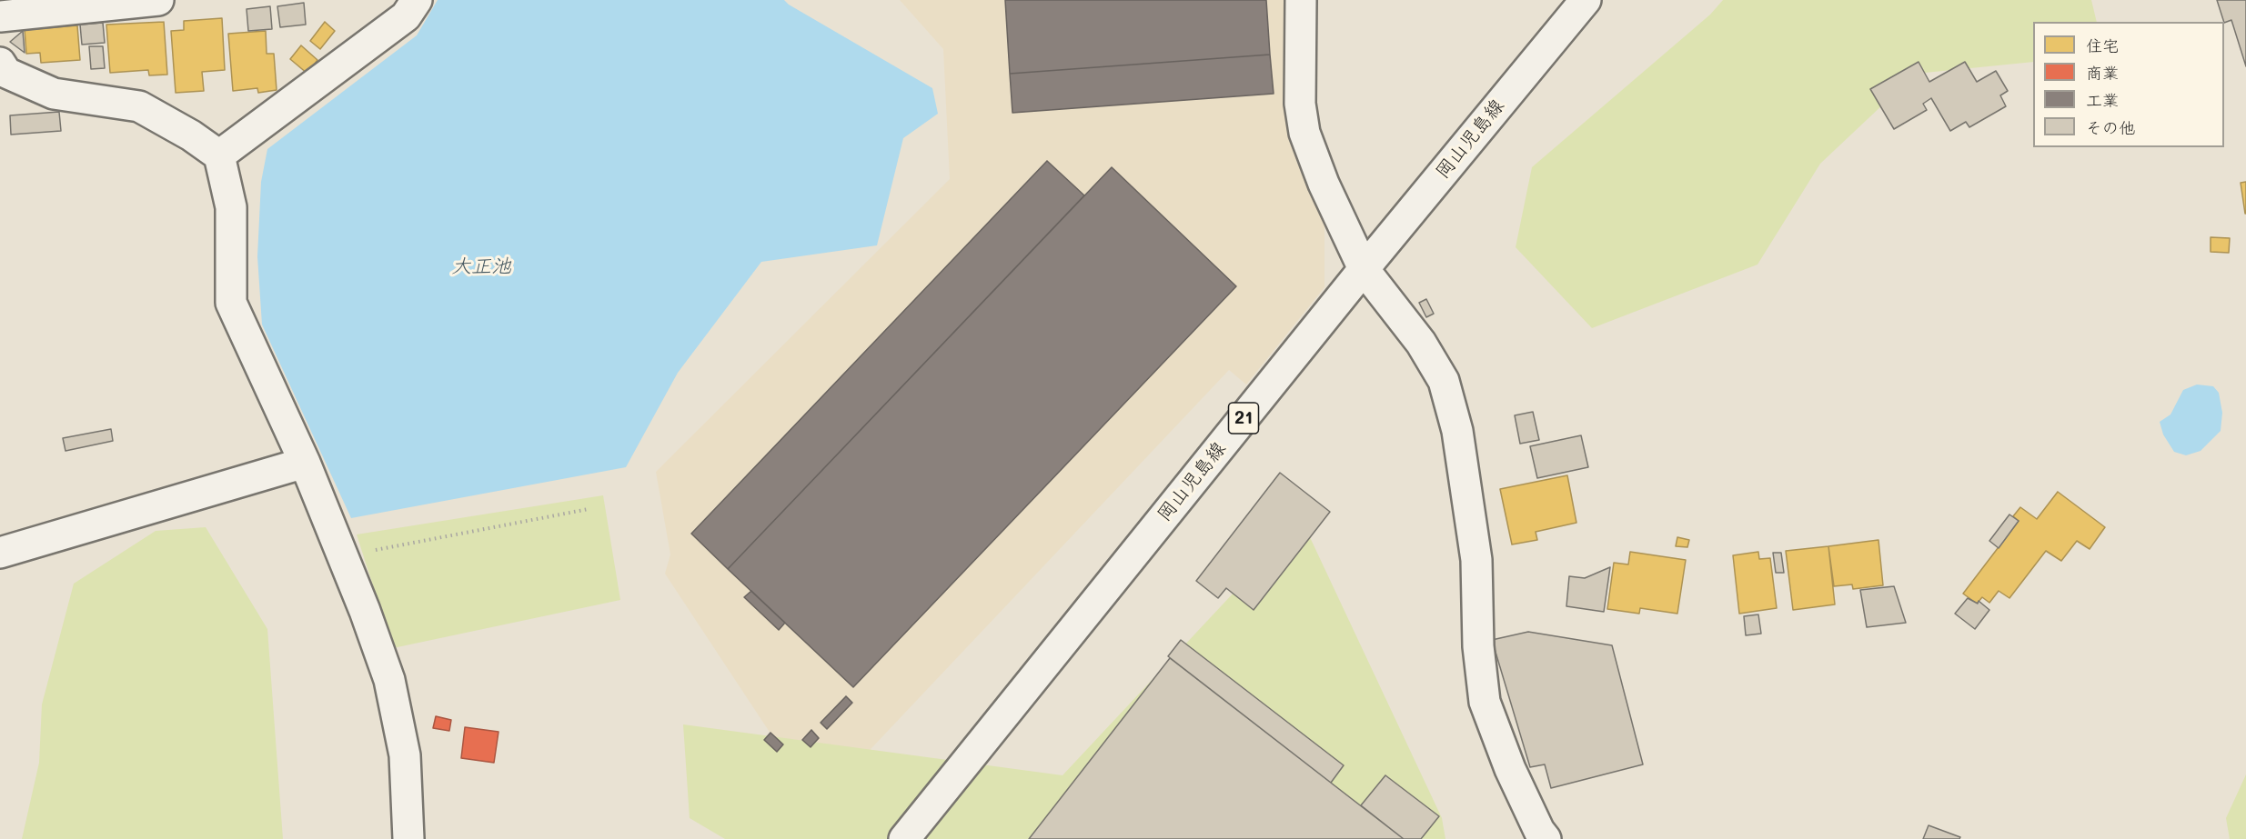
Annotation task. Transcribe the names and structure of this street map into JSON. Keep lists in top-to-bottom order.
{
  "streets": {
    "street": ["岡山児島線", "21"]
  },
  "water": ["大正池"],
  "legend": [
    "住宅",
    "商業",
    "工業",
    "その他"
  ]
}
